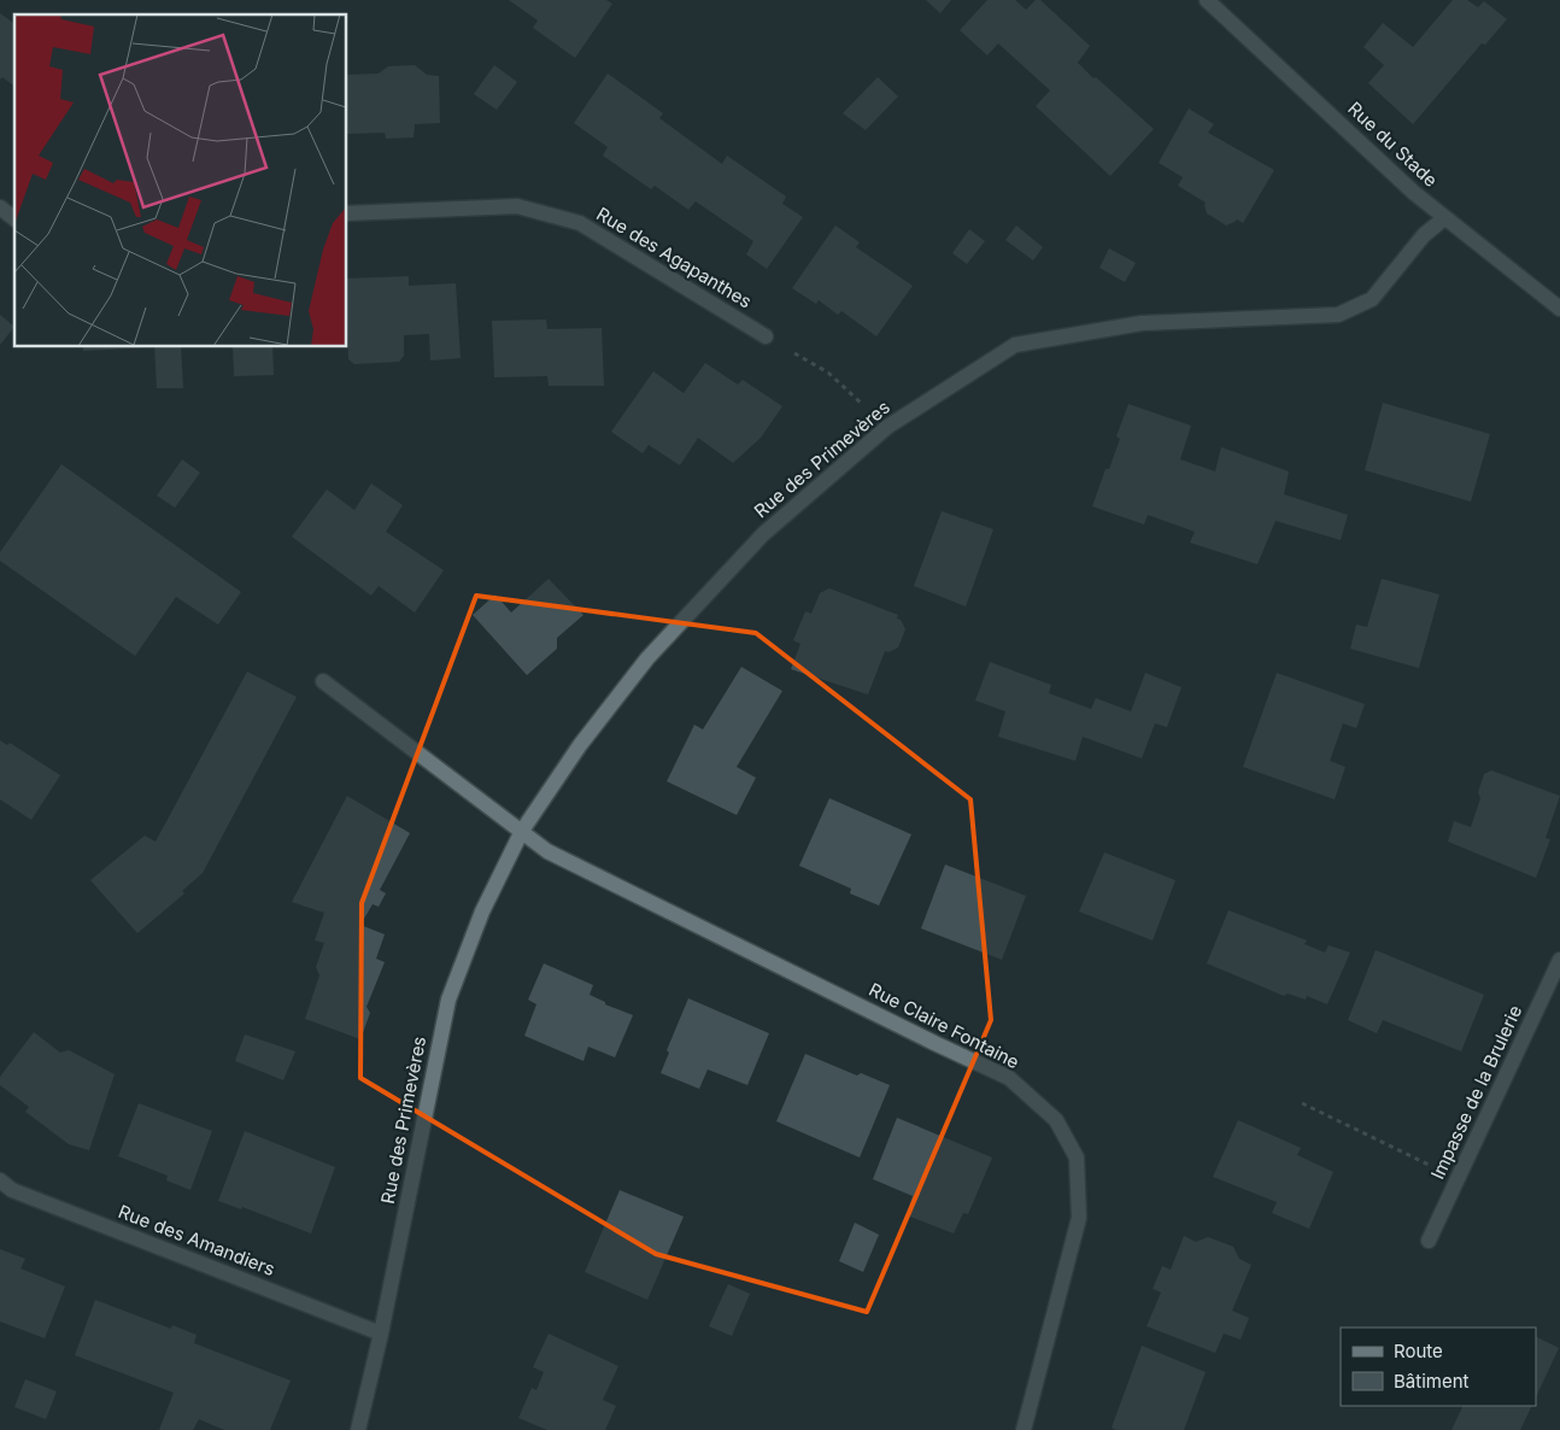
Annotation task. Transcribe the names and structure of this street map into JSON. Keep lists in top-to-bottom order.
{
  "streets": {
    "street": [
      "Rue du Stade",
      "Rue des Agapanthes",
      "Rue des Primevères",
      "Rue Claire Fontaine",
      "Impasse de la Brulerie",
      "Rue des Amandiers"
    ]
  },
  "crossings": [
    ["Rue du Stade", "Rue des Primevères"],
    ["Rue des Primevères", "Rue Claire Fontaine"],
    ["Rue des Primevères", "Rue des Amandiers"]
  ],
  "legend": ["Route", "Bâtiment"]
}
